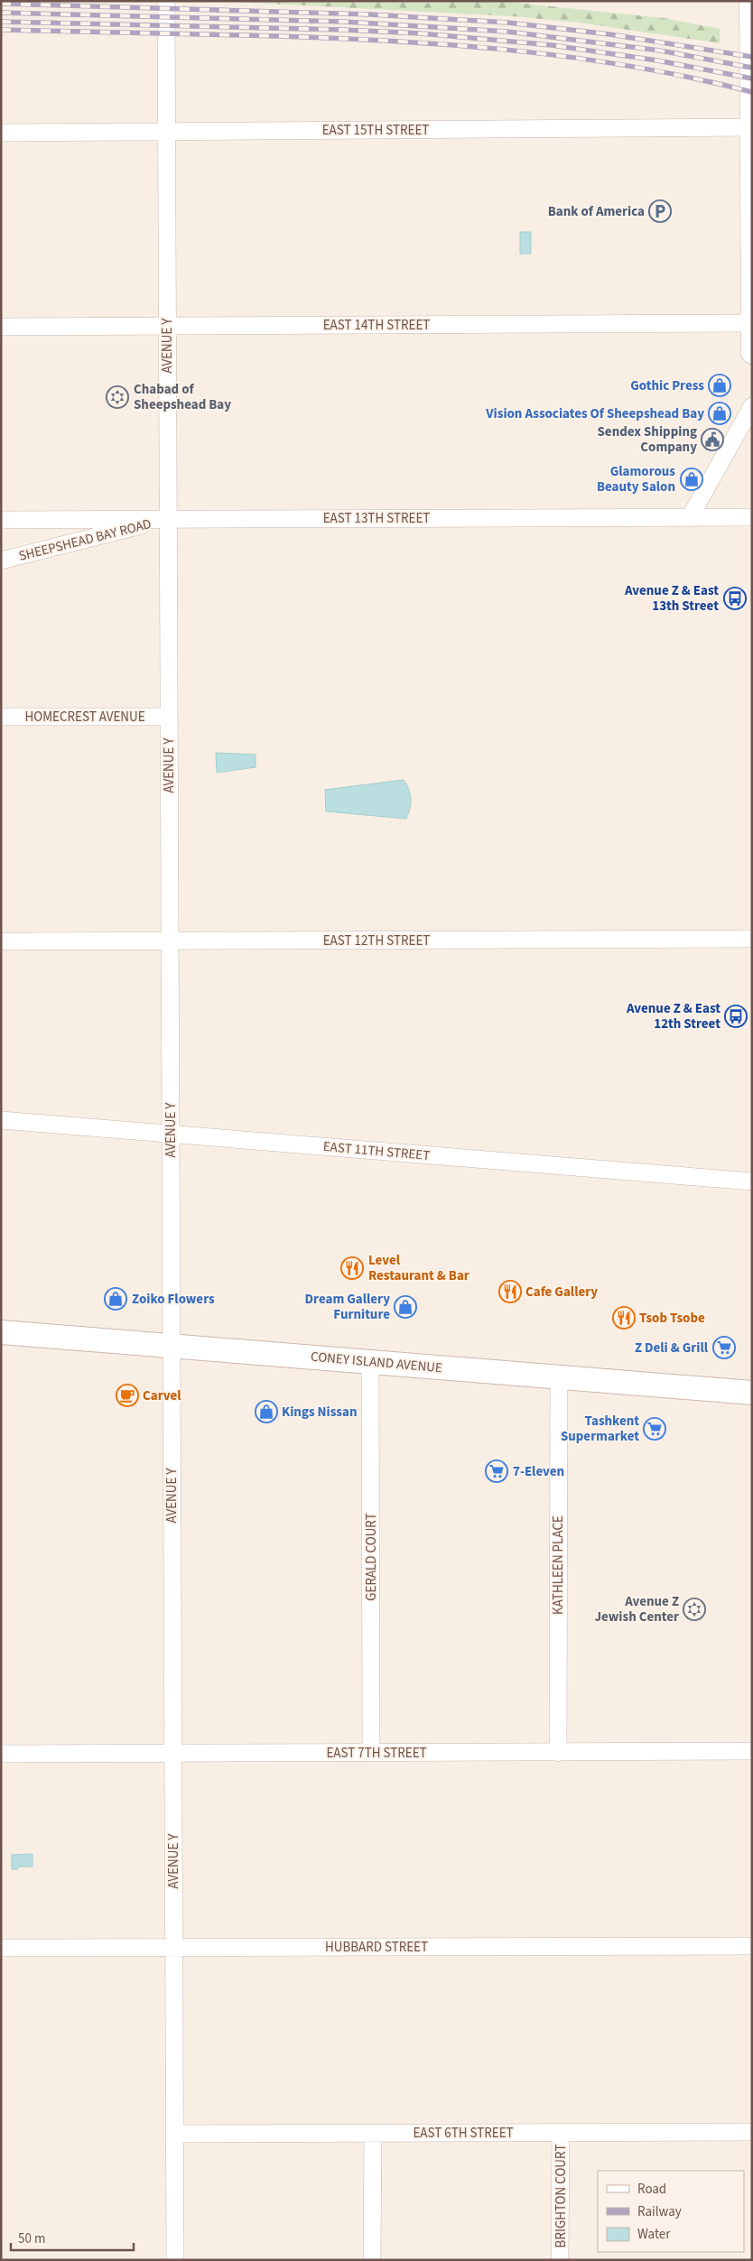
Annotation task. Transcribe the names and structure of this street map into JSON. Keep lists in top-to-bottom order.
{
  "streets": {
    "main road": ["CONEY ISLAND AVENUE"],
    "street": [
      "EAST 15TH STREET",
      "EAST 14TH STREET",
      "AVENUE Y",
      "EAST 13TH STREET",
      "SHEEPSHEAD BAY ROAD",
      "HOMECREST AVENUE",
      "EAST 12TH STREET",
      "EAST 11TH STREET",
      "GERALD COURT",
      "KATHLEEN PLACE",
      "EAST 7TH STREET",
      "HUBBARD STREET",
      "EAST 6TH STREET",
      "BRIGHTON COURT"
    ]
  },
  "crossings": [
    ["EAST 15TH STREET", "AVENUE Y"],
    ["EAST 14TH STREET", "AVENUE Y"],
    ["AVENUE Y", "EAST 13TH STREET"],
    ["AVENUE Y", "SHEEPSHEAD BAY ROAD"],
    ["AVENUE Y", "HOMECREST AVENUE"],
    ["AVENUE Y", "EAST 12TH STREET"],
    ["AVENUE Y", "EAST 11TH STREET"],
    ["AVENUE Y", "CONEY ISLAND AVENUE"],
    ["AVENUE Y", "EAST 7TH STREET"],
    ["AVENUE Y", "HUBBARD STREET"],
    ["AVENUE Y", "EAST 6TH STREET"],
    ["EAST 13TH STREET", "SHEEPSHEAD BAY ROAD"],
    ["CONEY ISLAND AVENUE", "GERALD COURT"],
    ["CONEY ISLAND AVENUE", "KATHLEEN PLACE"],
    ["GERALD COURT", "EAST 7TH STREET"],
    ["KATHLEEN PLACE", "EAST 7TH STREET"],
    ["EAST 6TH STREET", "BRIGHTON COURT"]
  ],
  "places": {
    "parking": ["Bank of America"],
    "shop": [
      "Gothic Press",
      "Vision Associates Of Sheepshead Bay",
      "Glamorous Beauty Salon",
      "Zoiko Flowers",
      "Dream Gallery Furniture",
      "Kings Nissan"
    ],
    "synagogue": ["Chabad of Sheepshead Bay", "Avenue Z Jewish Center"],
    "public building": ["Sendex Shipping Company"],
    "bus stop": ["Avenue Z & East 13th Street", "Avenue Z & East 12th Street"],
    "restaurant": ["Level Restaurant & Bar", "Cafe Gallery", "Tsob Tsobe"],
    "supermarket": ["Z Deli & Grill", "Tashkent Supermarket", "7-Eleven"],
    "cafe": ["Carvel"]
  },
  "legend": ["Road", "Railway", "Water"],
  "scale_bar": "50 m"
}
